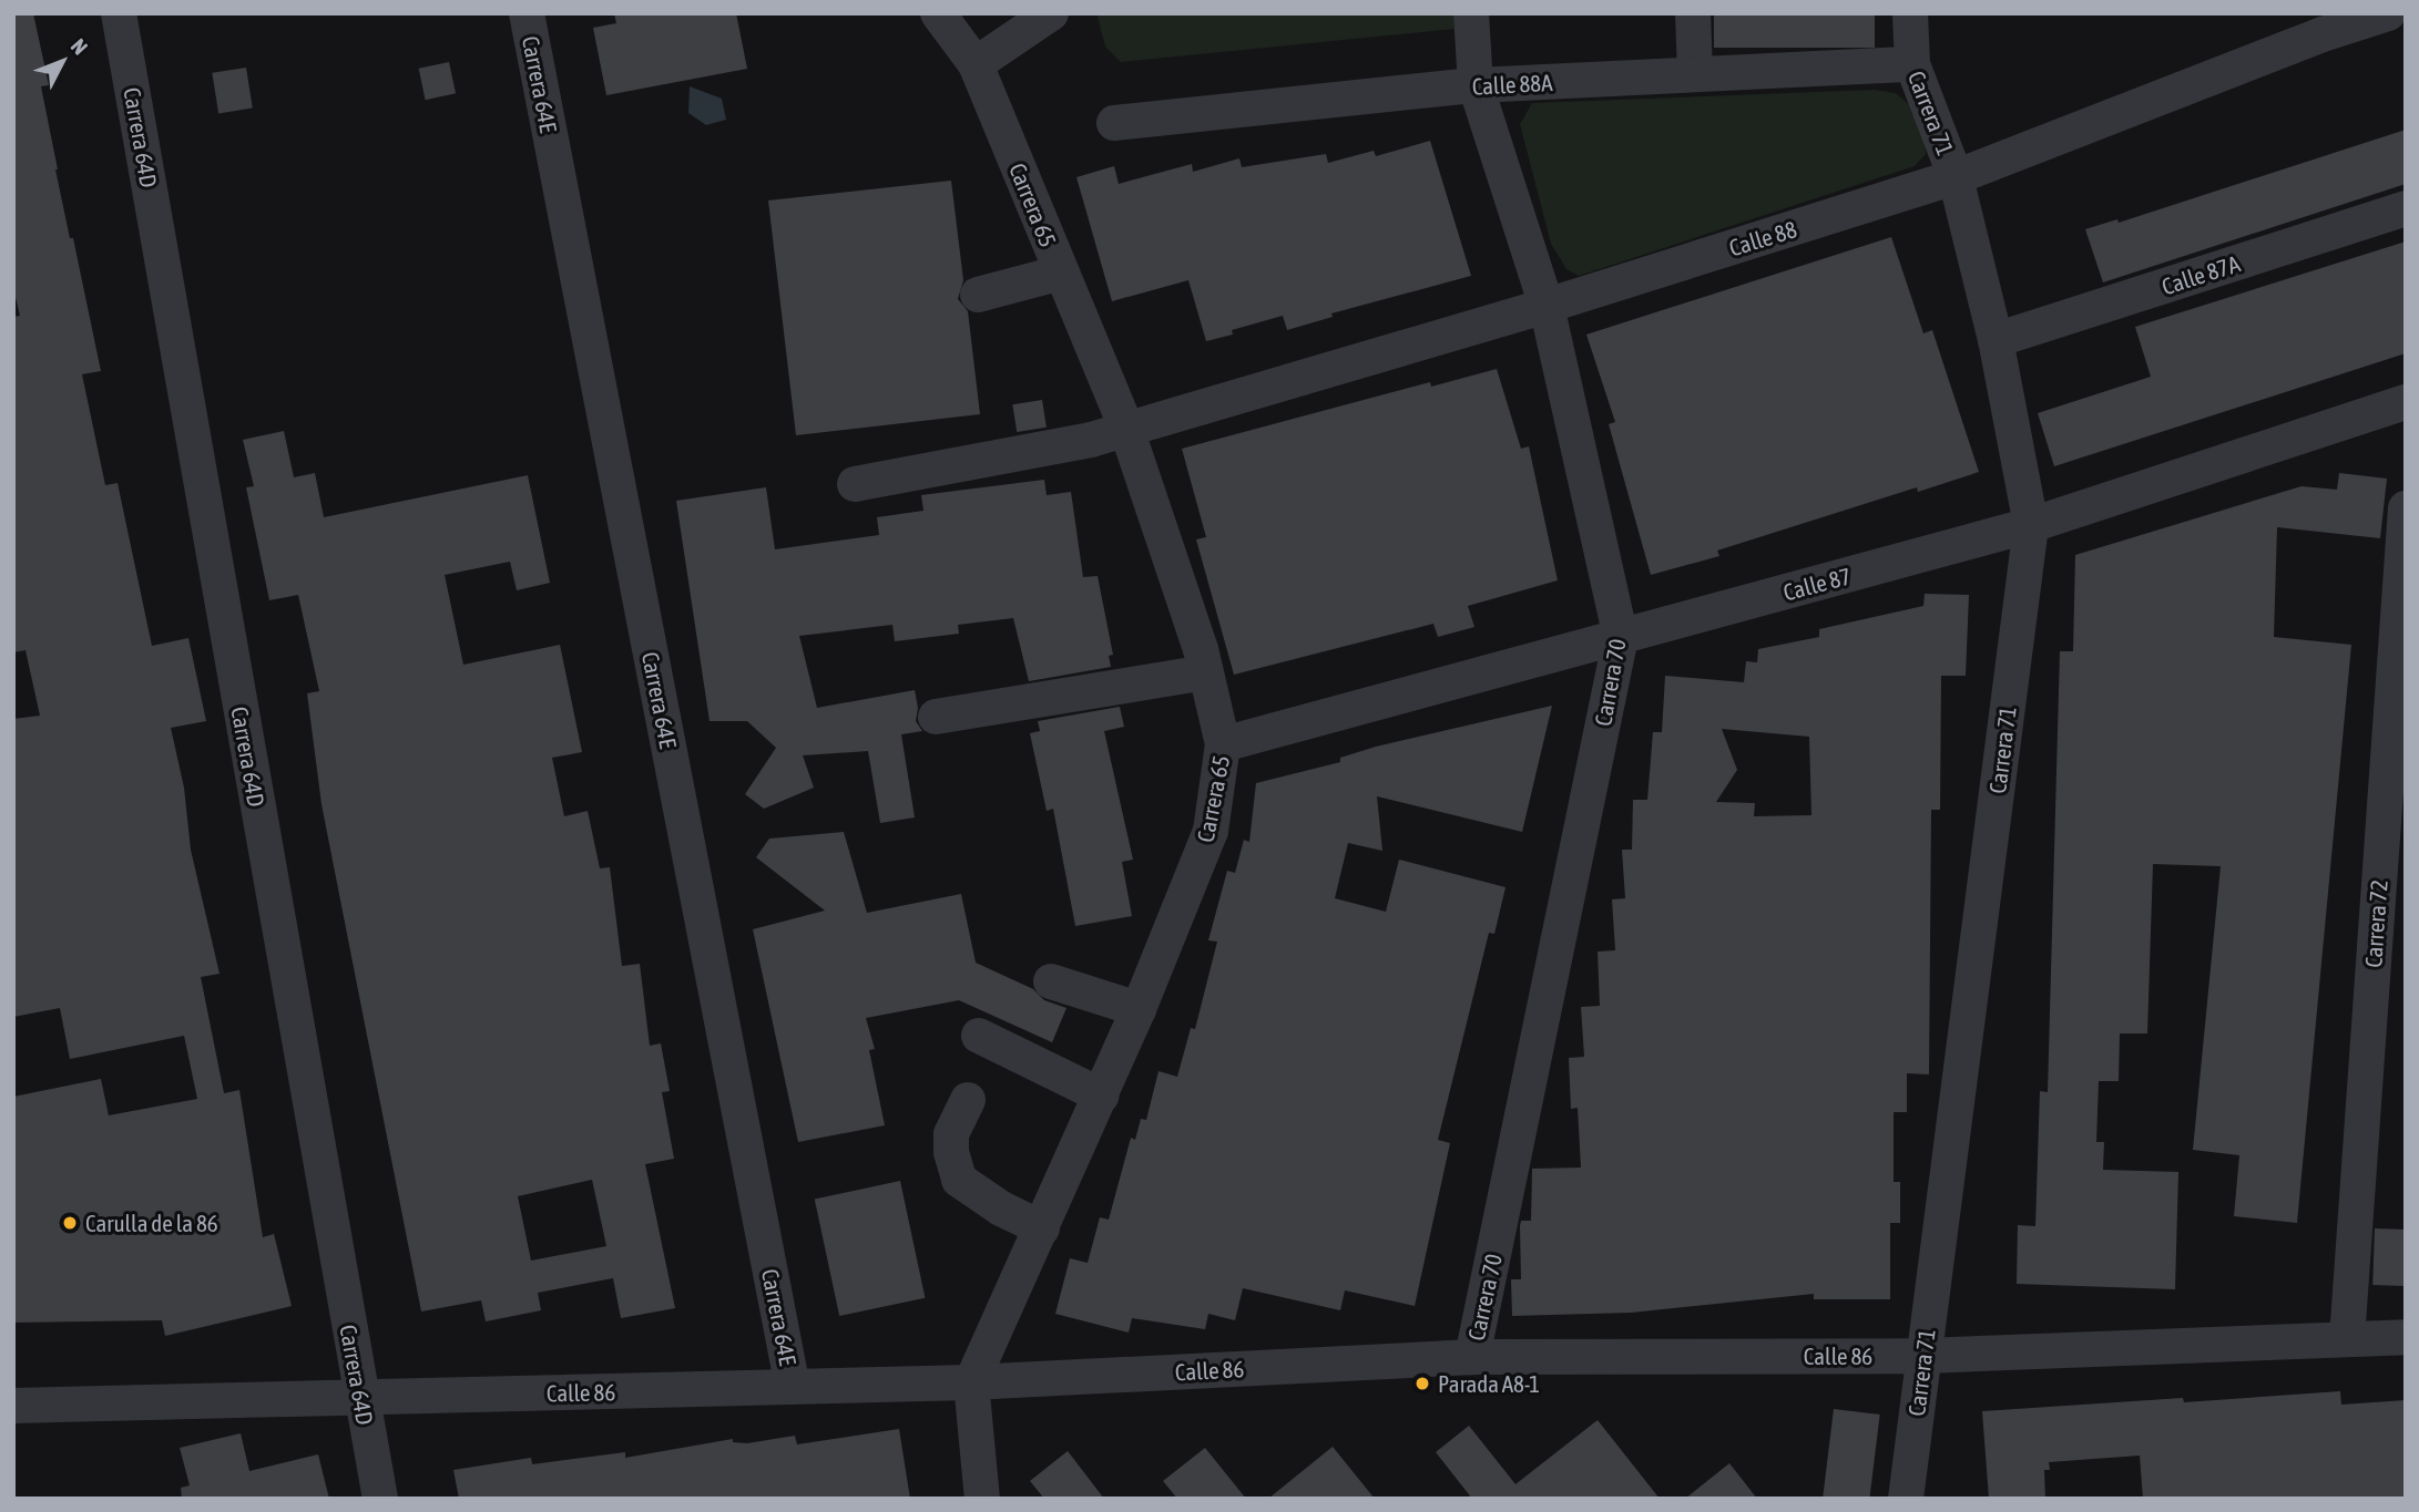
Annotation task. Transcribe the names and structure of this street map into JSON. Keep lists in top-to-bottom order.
{
  "streets": {
    "street": [
      "Carrera 64E",
      "Calle 88A",
      "Carrera 71",
      "Carrera 64D",
      "Carrera 65",
      "Calle 88",
      "Calle 87A",
      "Calle 87",
      "Carrera 70",
      "Carrera 72",
      "Calle 86"
    ]
  },
  "crossings": [
    ["Carrera 64E", "Calle 86"],
    ["Calle 88A", "Carrera 71"],
    ["Calle 88A", "Carrera 70"],
    ["Carrera 71", "Calle 88"],
    ["Carrera 71", "Calle 87A"],
    ["Carrera 71", "Calle 87"],
    ["Carrera 71", "Calle 86"],
    ["Carrera 64D", "Calle 86"],
    ["Carrera 65", "Calle 88"],
    ["Carrera 65", "Calle 87"],
    ["Carrera 65", "Calle 86"],
    ["Calle 88", "Carrera 70"],
    ["Calle 87", "Carrera 70"],
    ["Carrera 70", "Calle 86"],
    ["Carrera 72", "Calle 86"]
  ],
  "places": ["Carulla de la 86", "Parada A8-1"],
  "north": "top right"
}
